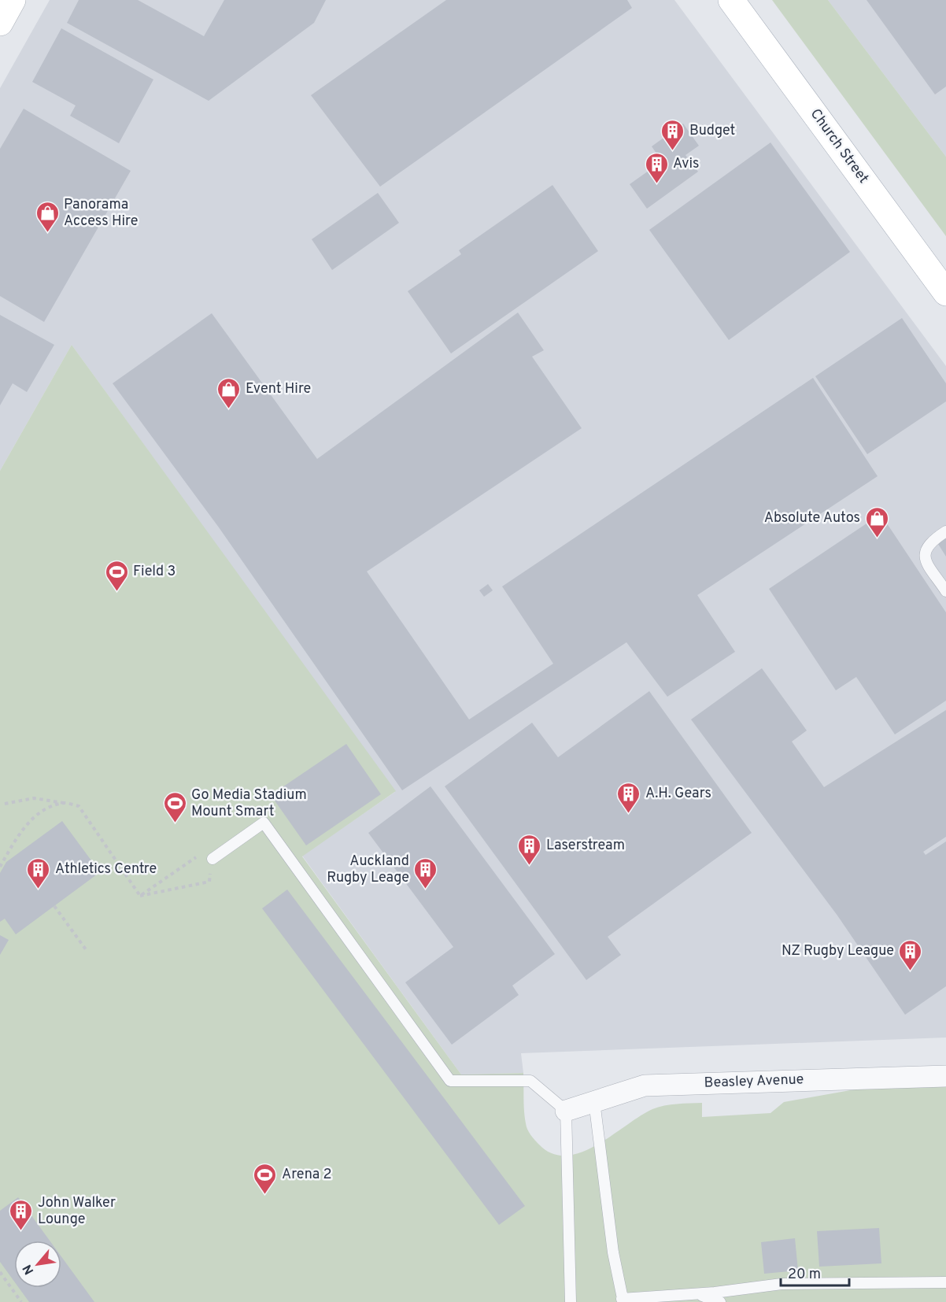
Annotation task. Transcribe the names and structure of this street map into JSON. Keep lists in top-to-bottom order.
{
  "streets": {
    "main road": ["Church Street"],
    "street": ["Beasley Avenue"]
  },
  "places": {
    "building": [
      "Budget",
      "Avis",
      "A.H. Gears",
      "Laserstream",
      "Athletics Centre",
      "Auckland Rugby Leage",
      "NZ Rugby League",
      "John Walker Lounge"
    ],
    "shop": ["Panorama Access Hire", "Event Hire", "Absolute Autos"],
    "sports": ["Field 3", "Go Media Stadium Mount Smart", "Arena 2"]
  },
  "scale_bar": "20 m",
  "north": "bottom left"
}
